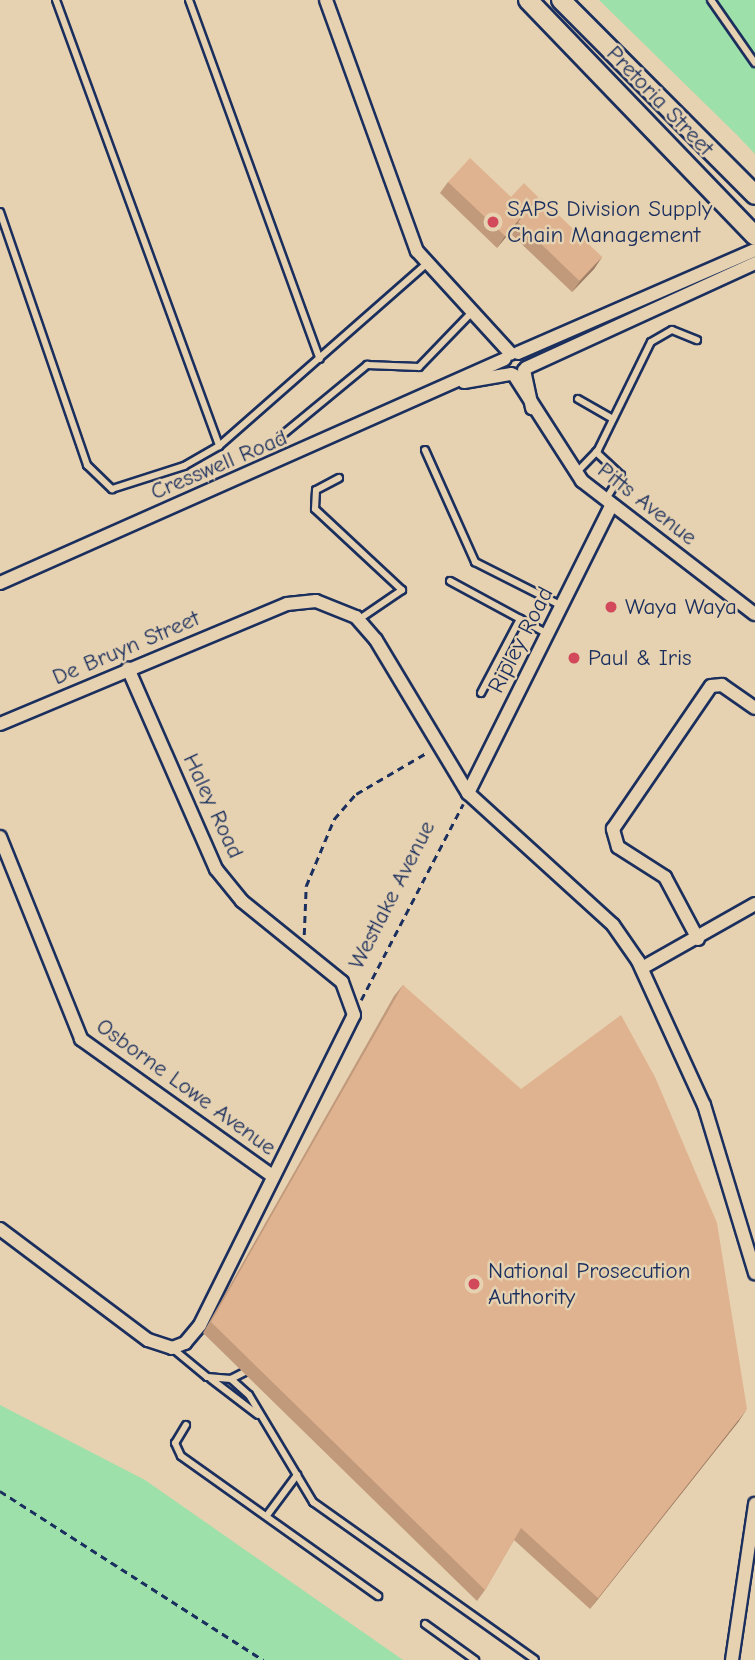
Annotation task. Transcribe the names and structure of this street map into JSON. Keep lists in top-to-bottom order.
{
  "streets": {
    "main road": ["Pretoria Street"],
    "street": [
      "Cresswell Road",
      "Pitts Avenue",
      "Ripley Road",
      "De Bruyn Street",
      "Haley Road",
      "Osborne Lowe Avenue"
    ],
    "path": ["Westlake Avenue"]
  },
  "crossings": [
    ["Cresswell Road", "Pitts Avenue"],
    ["Pitts Avenue", "Ripley Road"],
    ["Ripley Road", "Westlake Avenue"],
    ["De Bruyn Street", "Haley Road"],
    ["Haley Road", "Westlake Avenue"]
  ],
  "places": [
    "SAPS Division Supply Chain Management",
    "Waya Waya",
    "Paul & Iris",
    "National Prosecution Authority"
  ]
}
